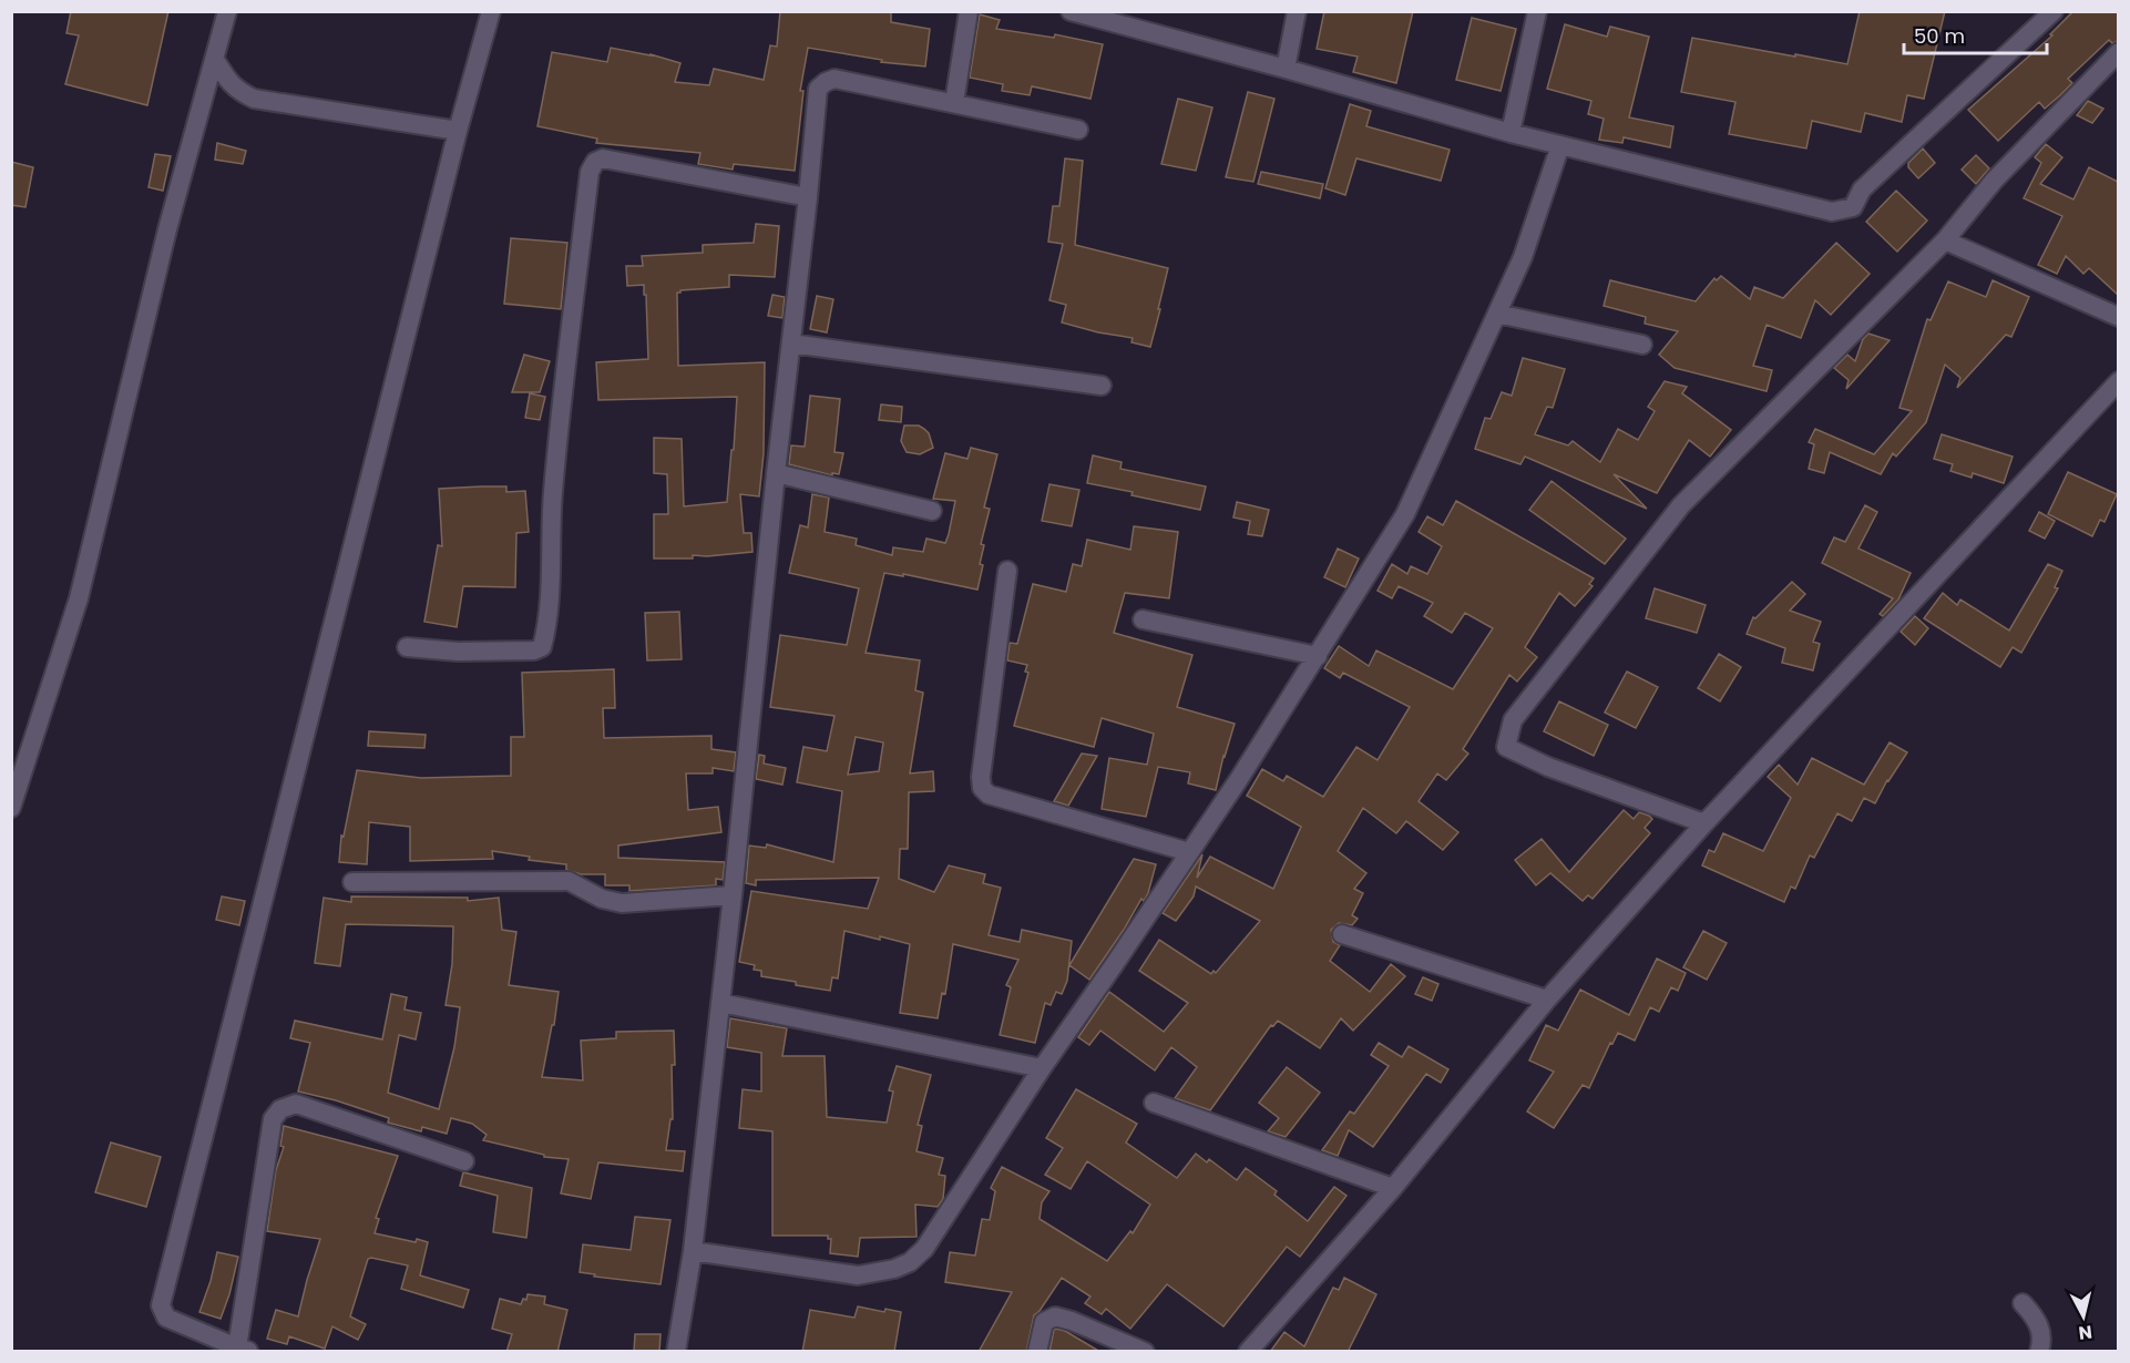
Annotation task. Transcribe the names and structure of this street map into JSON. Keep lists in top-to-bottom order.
{
  "scale_bar": "50 m",
  "north": "bottom"
}
